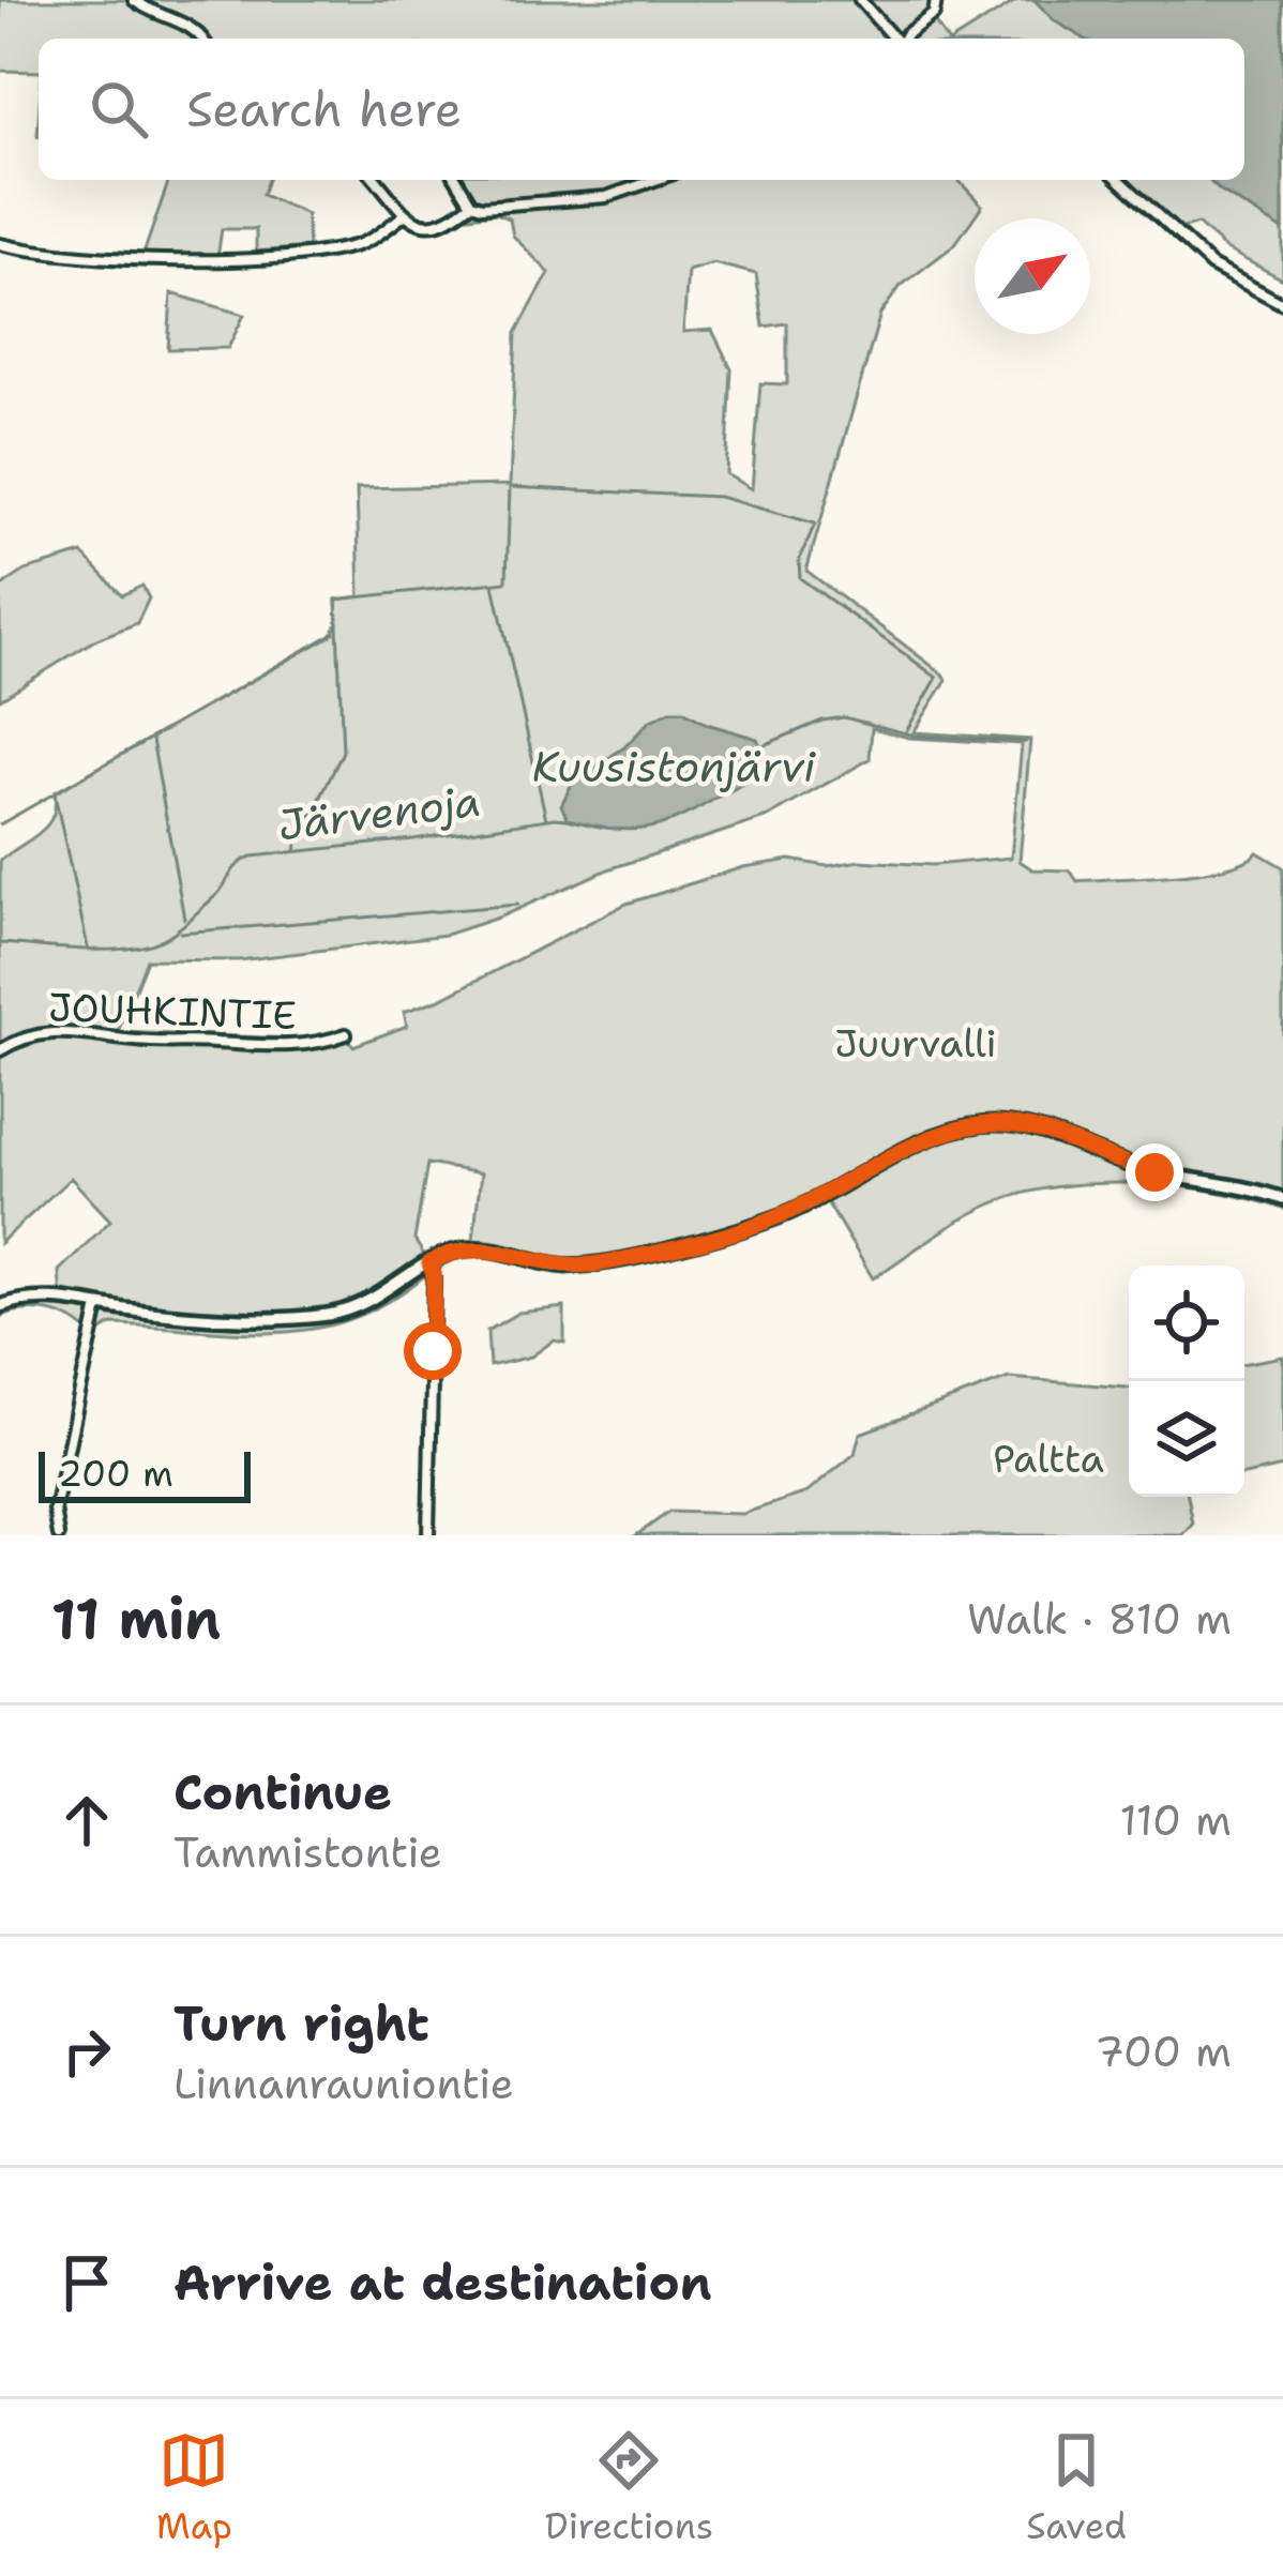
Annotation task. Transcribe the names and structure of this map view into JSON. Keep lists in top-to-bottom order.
{
  "streets": {
    "street": ["JOUHKINTIE"]
  },
  "water": ["Kuusistonjärvi", "Järvenoja"],
  "parks": ["Juurvalli", "Paltta"],
  "scale_bar": "200 m",
  "north": "top right",
  "page": {
    "search": "Search here",
    "scale": "200 m",
    "heading": ["11 min", "Walk · 810 m"],
    "list": [
      ["Continue", "Tammistontie", "110 m"],
      ["Turn right", "Linnanrauniontie", "700 m"],
      "Arrive at destination"
    ],
    "nav": ["Map", "Directions", "Saved"]
  }
}
